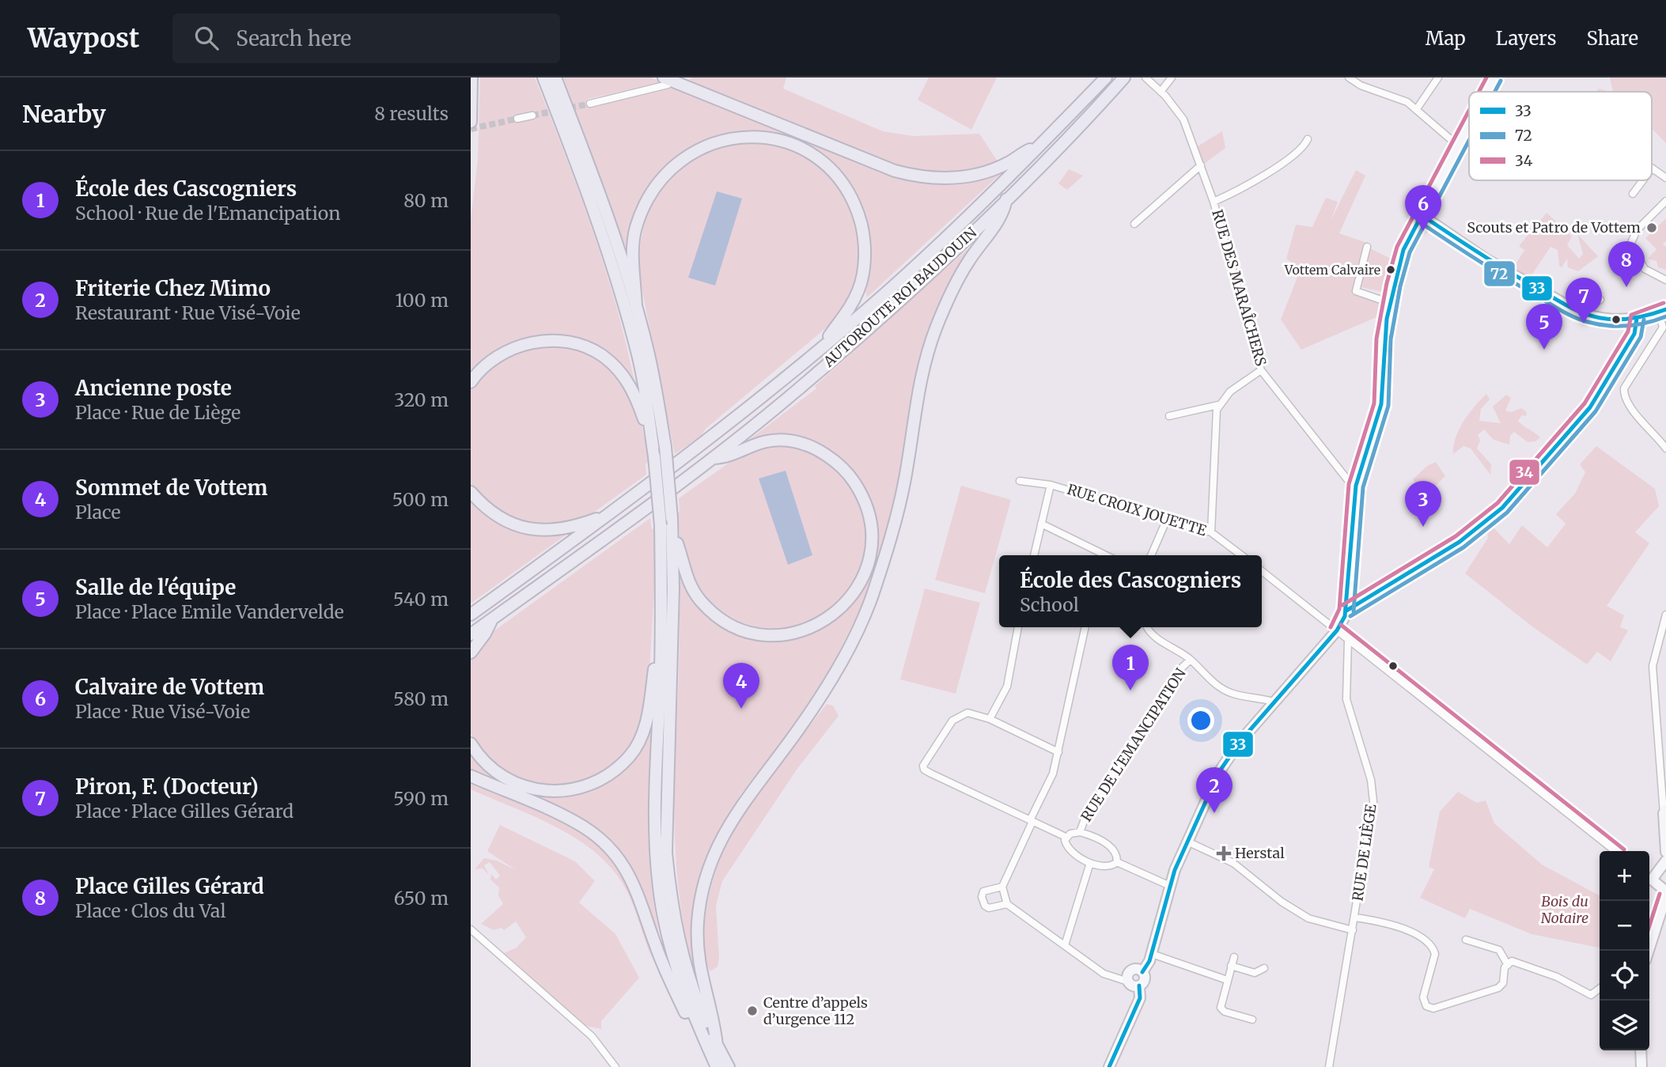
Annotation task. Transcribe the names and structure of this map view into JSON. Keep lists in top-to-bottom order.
{
  "streets": {
    "highway": ["AUTOROUTE ROI BAUDOUIN"],
    "street": [
      "RUE DES MARAÎCHERS",
      "RUE CROIX JOUETTE",
      "RUE DE L'EMANCIPATION",
      "RUE DE LIÈGE"
    ]
  },
  "parks": ["Bois du Notaire"],
  "places": {
    "other": ["Scouts et Patro de Vottem", "Vottem Calvaire", "Centre d’appels d’urgence 112"],
    "health": ["Herstal"]
  },
  "lines": ["transit line 34", "transit line 72", "transit line 33"],
  "legend": ["33", "72", "34"],
  "page": {
    "header": "Waypost",
    "search": "Search here",
    "nav": ["Map", "Layers", "Share"],
    "heading": ["Nearby", "8 results"],
    "list": [
      {
        "mark": "1",
        "name": "École des Cascogniers",
        "note": "School · Rue de l'Emancipation",
        "value": "80 m"
      },
      {
        "mark": "2",
        "name": "Friterie Chez Mimo",
        "note": "Restaurant · Rue Visé-Voie",
        "value": "100 m"
      },
      {
        "mark": "3",
        "name": "Ancienne poste",
        "note": "Place · Rue de Liège",
        "value": "320 m"
      },
      {
        "mark": "4",
        "name": "Sommet de Vottem",
        "note": "Place",
        "value": "500 m"
      },
      {
        "mark": "5",
        "name": "Salle de l'équipe",
        "note": "Place · Place Emile Vandervelde",
        "value": "540 m"
      },
      {
        "mark": "6",
        "name": "Calvaire de Vottem",
        "note": "Place · Rue Visé-Voie",
        "value": "580 m"
      },
      {
        "mark": "7",
        "name": "Piron, F. (Docteur)",
        "note": "Place · Place Gilles Gérard",
        "value": "590 m"
      },
      {
        "mark": "8",
        "name": "Place Gilles Gérard",
        "note": "Place · Clos du Val",
        "value": "650 m"
      }
    ],
    "pins": [
      "6",
      "8",
      "7",
      "5",
      "3",
      "1",
      "4",
      "2"
    ],
    "popup": ["École des Cascogniers", "School"],
    "map_buttons": ["+", "−"]
  }
}
